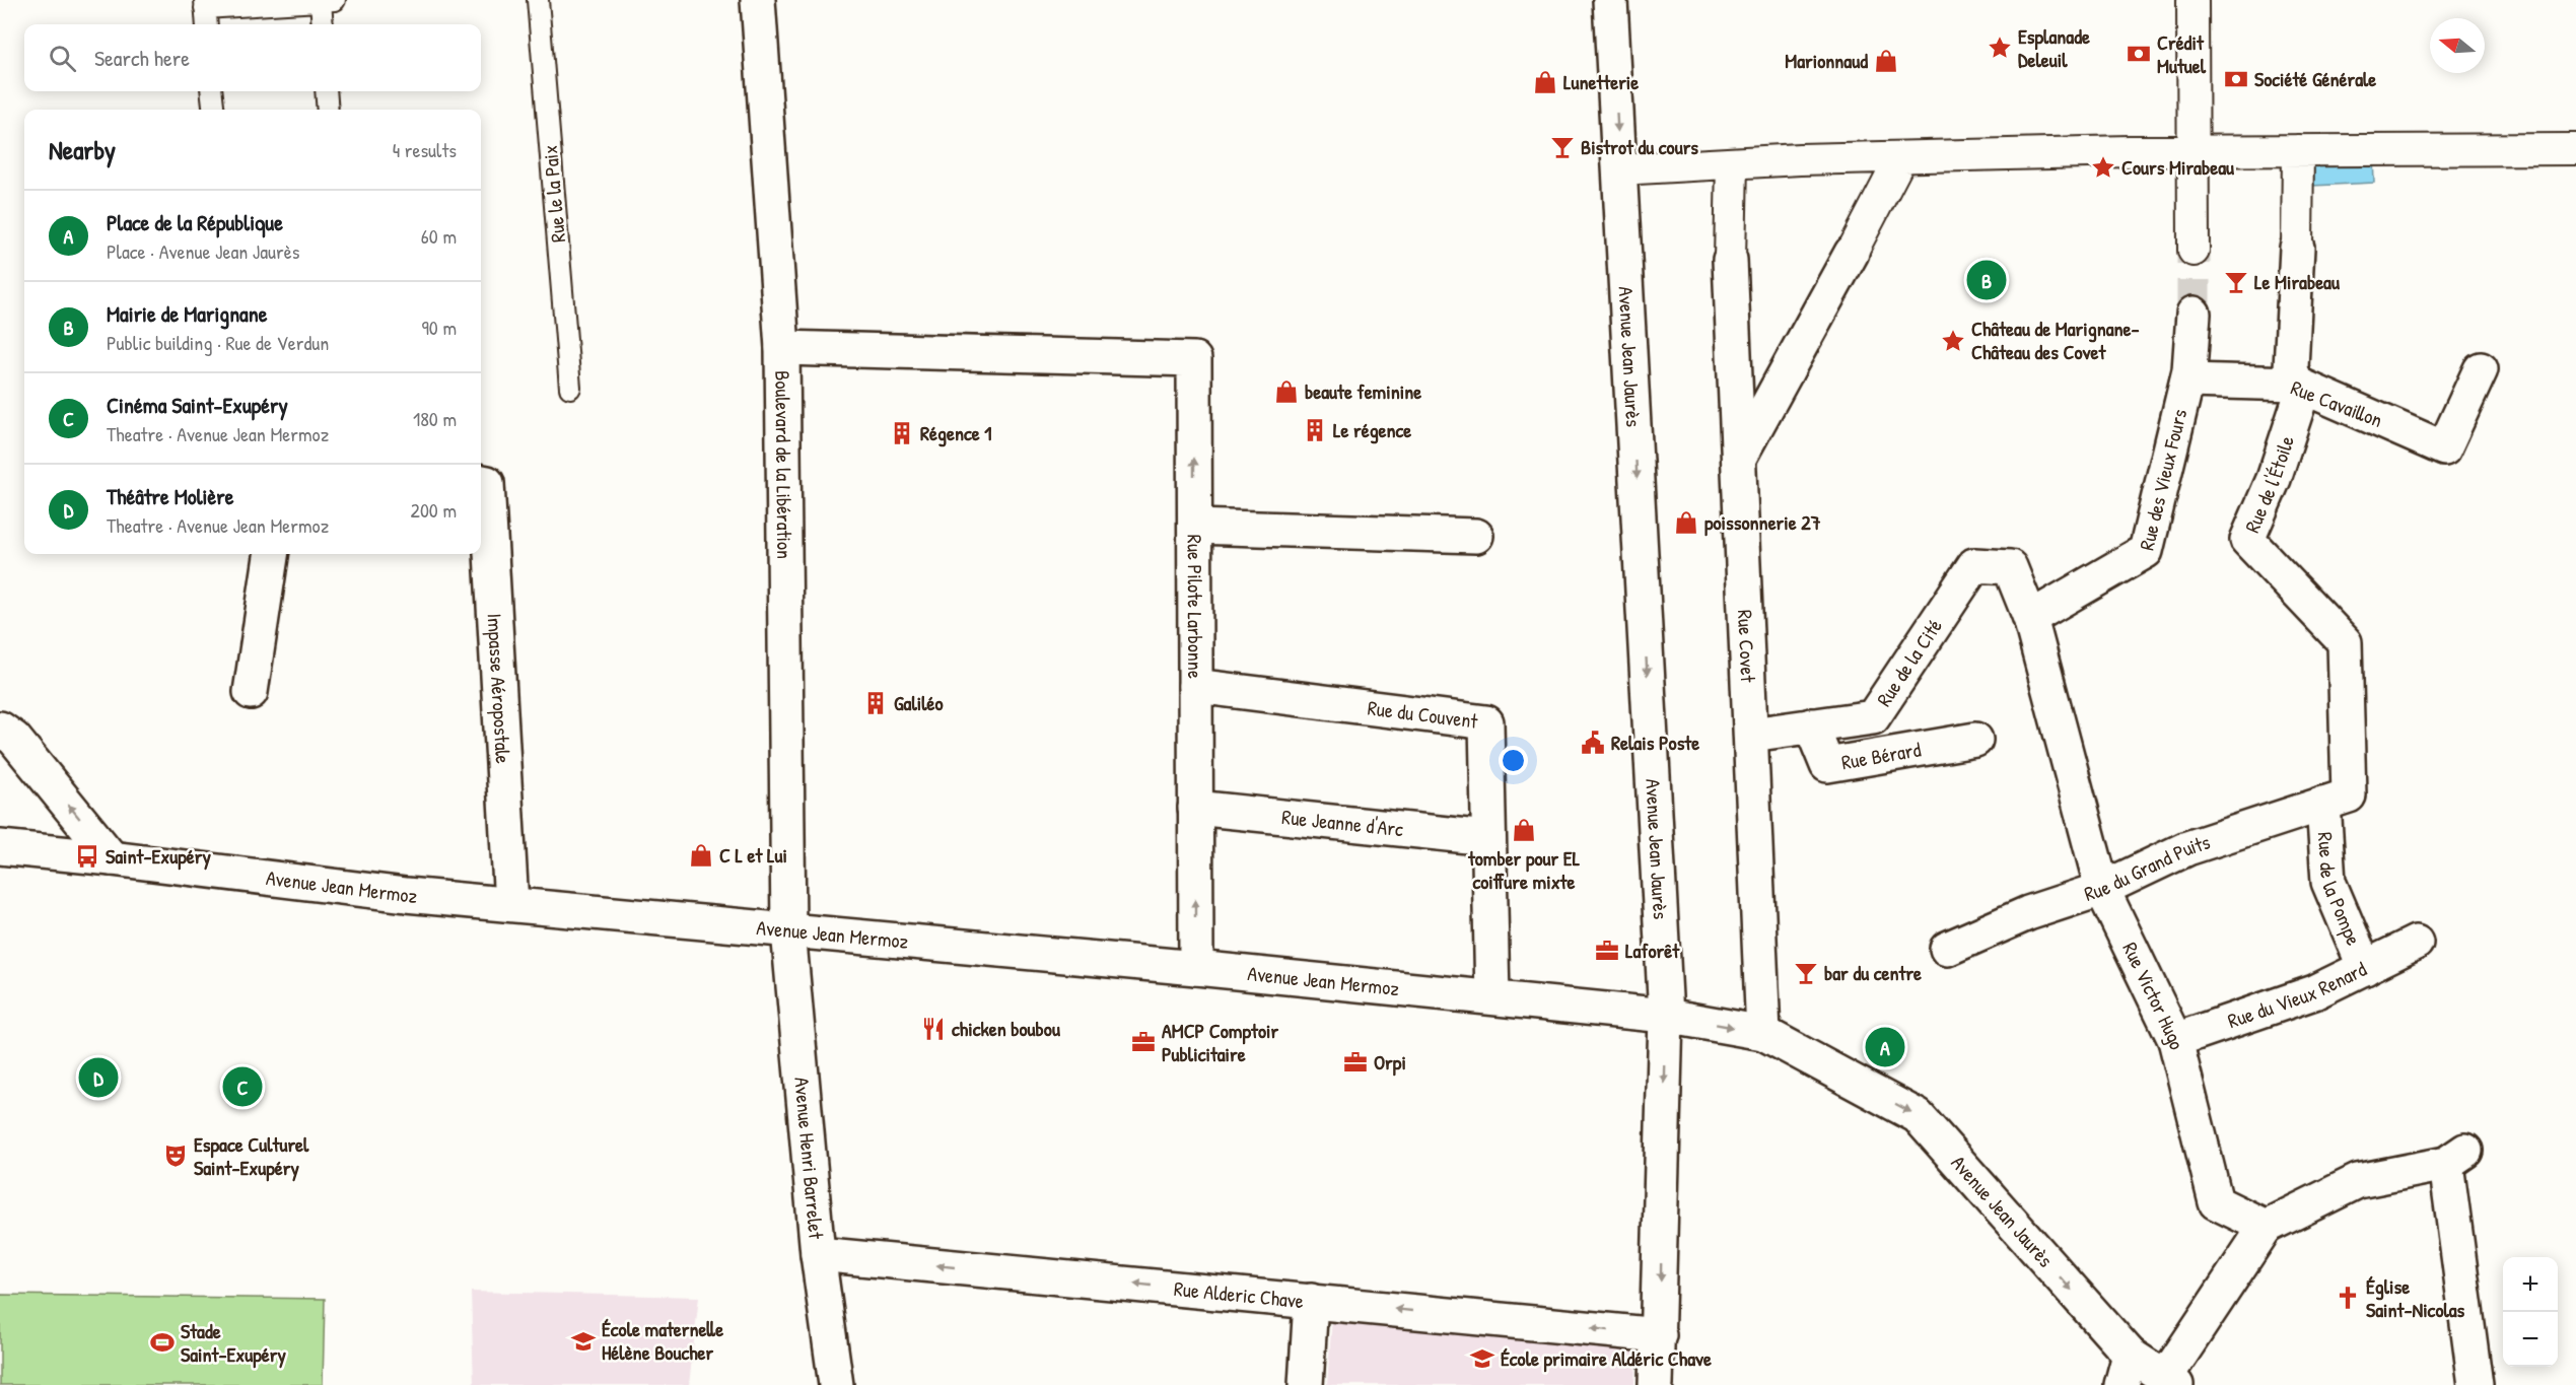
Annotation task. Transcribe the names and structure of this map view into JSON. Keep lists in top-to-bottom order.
{
  "streets": {
    "street": [
      "Avenue Jean Jaurès",
      "Rue Cavaillon",
      "Boulevard de la Libération",
      "Rue des Vieux Fours",
      "Rue de l'Étoile",
      "Rue Pilote Larbonne",
      "Rue Covet",
      "Rue de la Cité",
      "Impasse Aéropostale",
      "Rue du Couvent",
      "Rue Bérard",
      "Rue Jeanne d'Arc",
      "Rue du Grand Puits",
      "Avenue Jean Mermoz",
      "Rue de la Pompe",
      "Rue du Vieux Renard",
      "Rue Victor Hugo",
      "Avenue Henri Barrelet",
      "Rue Alderic Chave"
    ],
    "lane": ["Rue le la Paix"]
  },
  "crossings": [
    ["Avenue Jean Jaurès", "Rue Covet"],
    ["Avenue Jean Jaurès", "Avenue Jean Mermoz"],
    ["Rue Cavaillon", "Rue des Vieux Fours"],
    ["Rue Cavaillon", "Rue de l'Étoile"],
    ["Boulevard de la Libération", "Avenue Jean Mermoz"],
    ["Boulevard de la Libération", "Avenue Henri Barrelet"],
    ["Rue des Vieux Fours", "Rue Victor Hugo"],
    ["Rue de l'Étoile", "Rue du Grand Puits"],
    ["Rue de l'Étoile", "Rue de la Pompe"],
    ["Rue Pilote Larbonne", "Rue du Couvent"],
    ["Rue Pilote Larbonne", "Rue Jeanne d'Arc"],
    ["Rue Pilote Larbonne", "Avenue Jean Mermoz"],
    ["Rue Covet", "Rue de la Cité"],
    ["Rue de la Cité", "Rue Bérard"],
    ["Rue de la Cité", "Rue Victor Hugo"],
    ["Impasse Aéropostale", "Avenue Jean Mermoz"],
    ["Rue du Couvent", "Rue Jeanne d'Arc"],
    ["Rue du Couvent", "Avenue Jean Mermoz"],
    ["Rue du Grand Puits", "Rue de la Pompe"],
    ["Rue du Grand Puits", "Rue Victor Hugo"],
    ["Avenue Jean Mermoz", "Avenue Henri Barrelet"],
    ["Rue de la Pompe", "Rue du Vieux Renard"],
    ["Rue du Vieux Renard", "Rue Victor Hugo"],
    ["Avenue Henri Barrelet", "Rue Alderic Chave"]
  ],
  "one_way": ["Avenue Jean Jaurès", "Rue Alderic Chave"],
  "places": {
    "place": ["Esplanade Deleuil", "Cours Mirabeau", "Château de Marignane- Château des Covet"],
    "bank": ["Crédit Mutuel", "Société Générale"],
    "shop": [
      "Marionnaud",
      "Lunetterie",
      "beaute feminine",
      "poissonnerie 27",
      "tomber pour EL coiffure mixte",
      "C L et Lui"
    ],
    "bar": ["Bistrot du cours", "Le Mirabeau", "bar du centre"],
    "building": ["Le régence", "Régence 1", "Galiléo"],
    "public building": ["Relais Poste"],
    "bus stop": ["Saint-Exupéry"],
    "office": ["Laforêt", "AMCP Comptoir Publicitaire", "Orpi"],
    "restaurant": ["chicken boubou"],
    "theatre": ["Espace Culturel Saint-Exupéry"],
    "church": ["Église Saint-Nicolas"],
    "school or university": ["École maternelle Hélène Boucher", "École primaire Aldéric Chave"],
    "sports": ["Stade Saint-Exupéry"]
  },
  "north": "left",
  "page": {
    "search": "Search here",
    "heading": ["Nearby", "4 results"],
    "list": [
      {
        "mark": "A",
        "name": "Place de la République",
        "note": "Place · Avenue Jean Jaurès",
        "value": "60 m"
      },
      {
        "mark": "B",
        "name": "Mairie de Marignane",
        "note": "Public building · Rue de Verdun",
        "value": "90 m"
      },
      {
        "mark": "C",
        "name": "Cinéma Saint-Exupéry",
        "note": "Theatre · Avenue Jean Mermoz",
        "value": "180 m"
      },
      {
        "mark": "D",
        "name": "Théâtre Molière",
        "note": "Theatre · Avenue Jean Mermoz",
        "value": "200 m"
      }
    ],
    "pins": [
      "B",
      "A",
      "D",
      "C"
    ],
    "map_buttons": ["+", "−"]
  }
}
